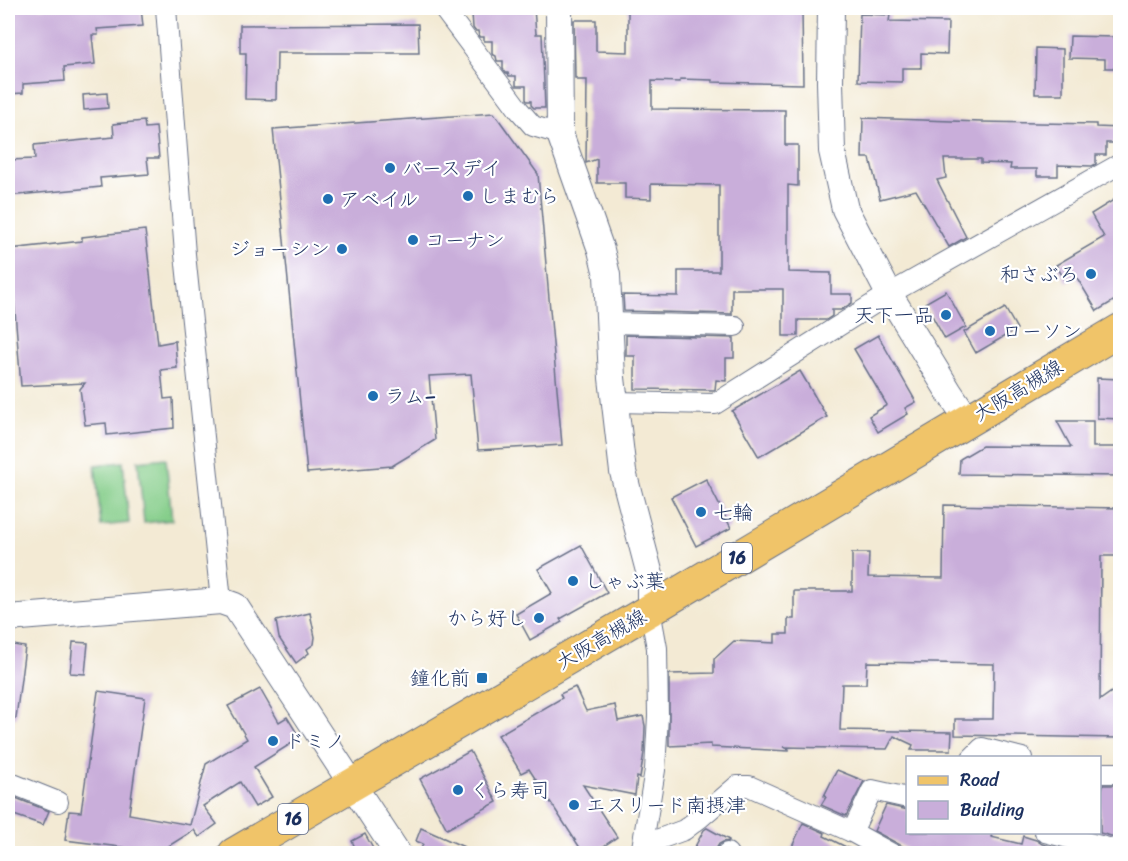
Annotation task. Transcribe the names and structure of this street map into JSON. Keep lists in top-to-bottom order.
{
  "streets": {
    "main road": ["大阪高槻線", "16"]
  },
  "places": {
    "other": [
      "バースデイ",
      "しまむら",
      "アベイル",
      "コーナン",
      "ジョーシン",
      "和さぶろ",
      "天下一品",
      "ローソン",
      "ラム−",
      "七輪",
      "しゃぶ葉",
      "から好し",
      "ドミノ",
      "くら寿司",
      "エスリード南摂津"
    ],
    "transit": ["鐘化前"]
  },
  "legend": ["Road", "Building"]
}
